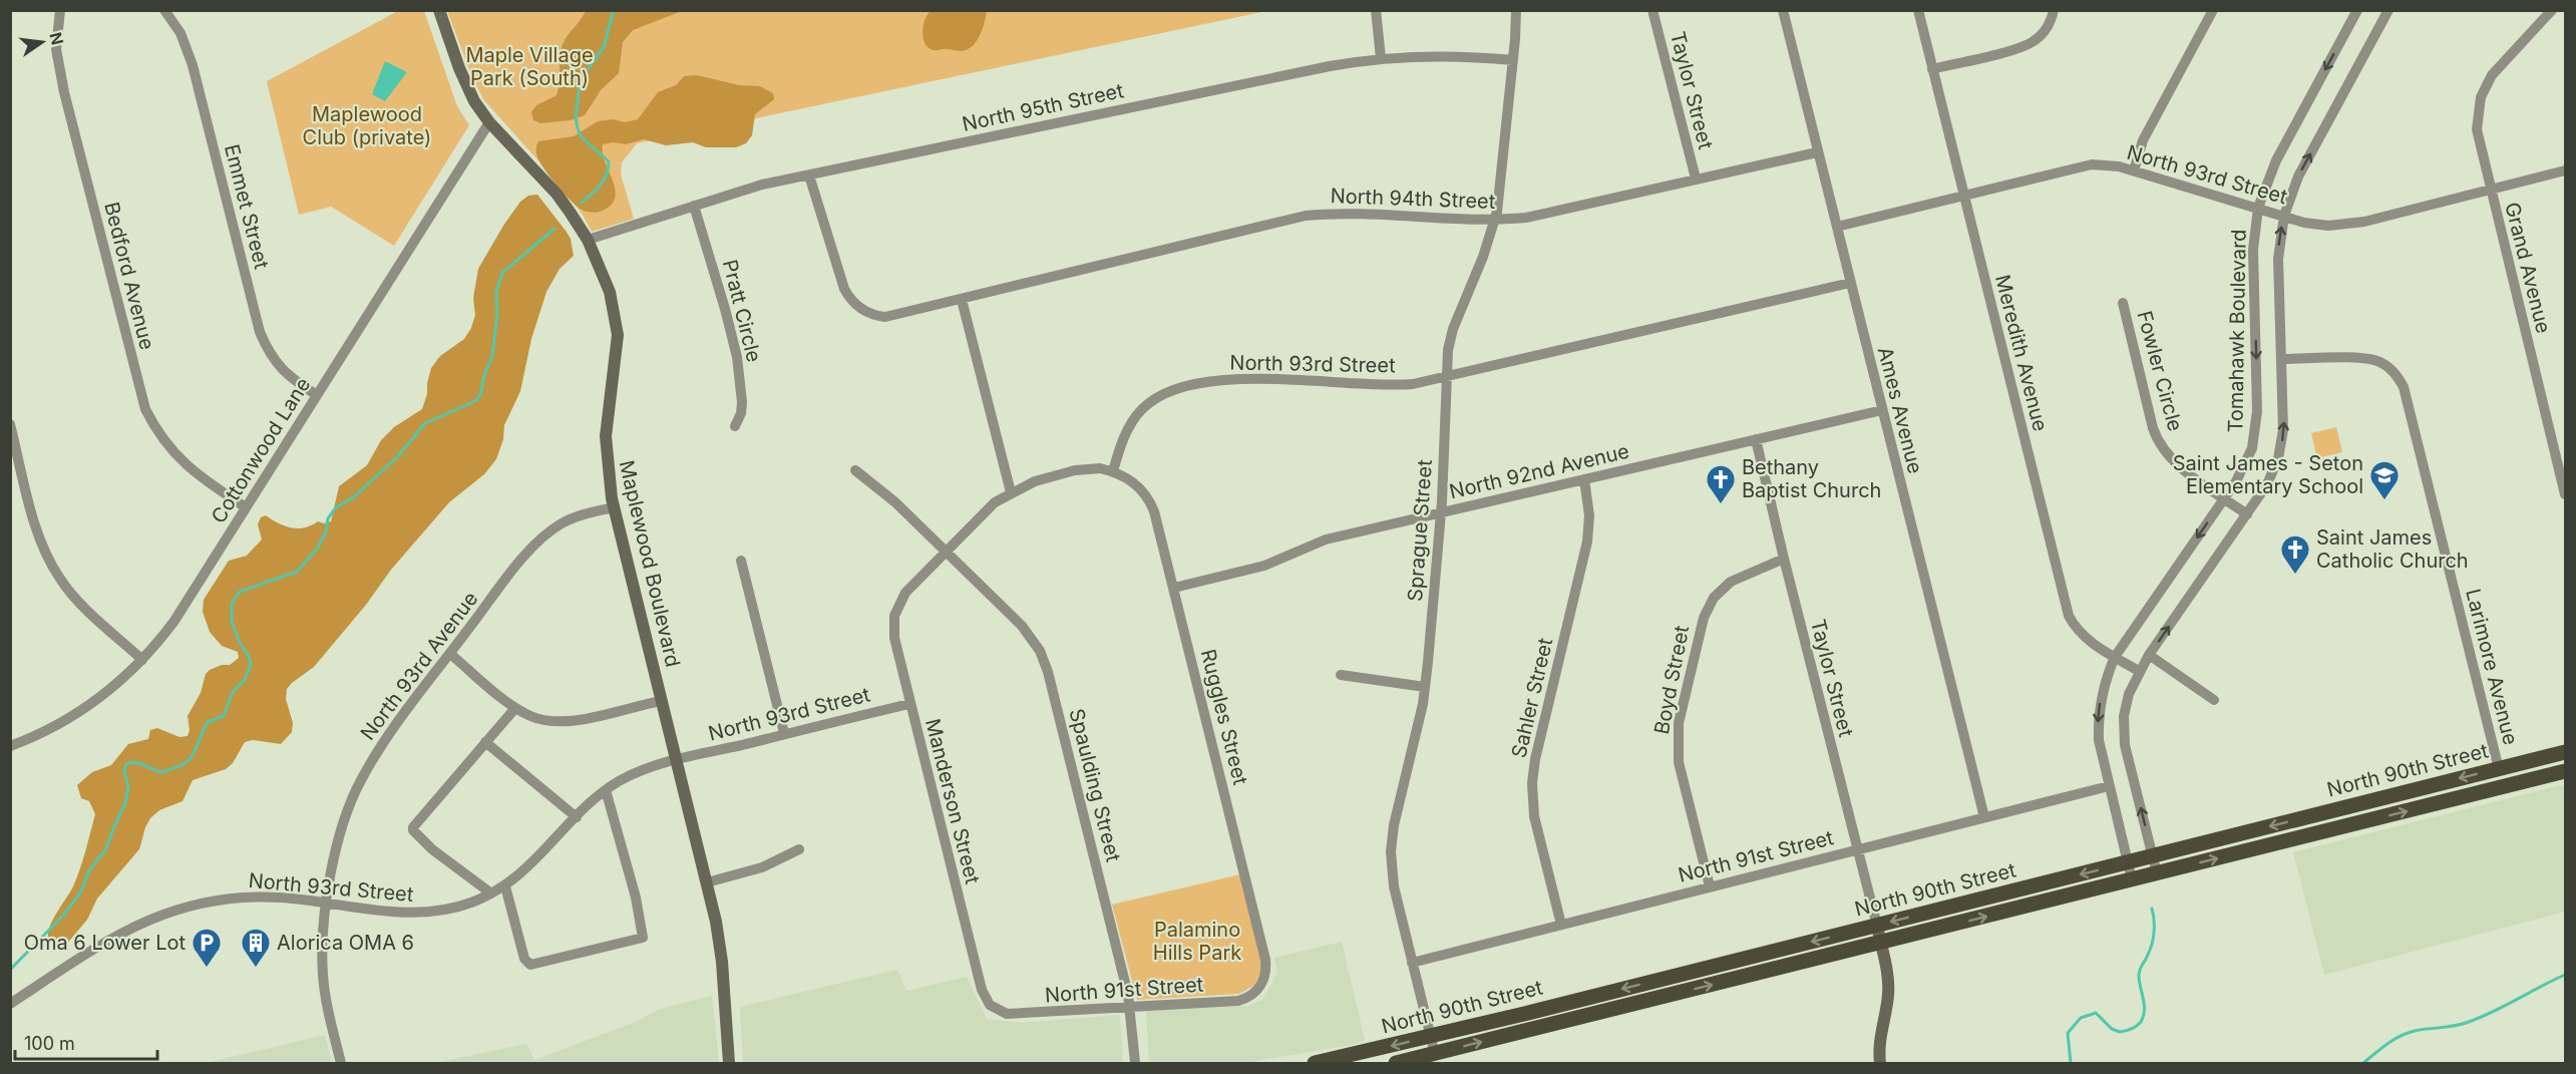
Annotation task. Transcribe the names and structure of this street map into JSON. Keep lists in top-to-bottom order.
{
  "streets": {
    "main road": ["North 90th Street"],
    "street": [
      "Taylor Street",
      "North 95th Street",
      "North 93rd Street",
      "North 94th Street",
      "Emmet Street",
      "Grand Avenue",
      "Bedford Avenue",
      "Pratt Circle",
      "Tomahawk Boulevard",
      "Meredith Avenue",
      "Fowler Circle",
      "Ames Avenue",
      "Cottonwood Lane",
      "North 92nd Avenue",
      "Sprague Street",
      "Maplewood Boulevard",
      "North 93rd Avenue",
      "Larimore Avenue",
      "Boyd Street",
      "Sahler Street",
      "Ruggles Street",
      "Spaulding Street",
      "Manderson Street",
      "North 91st Street"
    ]
  },
  "crossings": [
    ["Taylor Street", "North 94th Street"],
    ["Taylor Street", "North 92nd Avenue"],
    ["Taylor Street", "Boyd Street"],
    ["Taylor Street", "North 90th Street"],
    ["Taylor Street", "North 91st Street"],
    ["North 95th Street", "North 94th Street"],
    ["North 95th Street", "Pratt Circle"],
    ["North 95th Street", "Sprague Street"],
    ["North 95th Street", "Maplewood Boulevard"],
    ["North 93rd Street", "Grand Avenue"],
    ["North 93rd Street", "Tomahawk Boulevard"],
    ["North 93rd Street", "Meredith Avenue"],
    ["North 93rd Street", "Ames Avenue"],
    ["North 93rd Street", "Sprague Street"],
    ["North 93rd Street", "Maplewood Boulevard"],
    ["North 93rd Street", "North 93rd Avenue"],
    ["North 93rd Street", "Ruggles Street"],
    ["North 93rd Street", "Manderson Street"],
    ["North 94th Street", "Ames Avenue"],
    ["North 94th Street", "Sprague Street"],
    ["Emmet Street", "Cottonwood Lane"],
    ["Bedford Avenue", "Cottonwood Lane"],
    ["Tomahawk Boulevard", "Meredith Avenue"],
    ["Tomahawk Boulevard", "Fowler Circle"],
    ["Tomahawk Boulevard", "Larimore Avenue"],
    ["Tomahawk Boulevard", "North 90th Street"],
    ["Tomahawk Boulevard", "North 91st Street"],
    ["Ames Avenue", "North 92nd Avenue"],
    ["Ames Avenue", "North 91st Street"],
    ["Cottonwood Lane", "Maplewood Boulevard"],
    ["North 92nd Avenue", "Sprague Street"],
    ["North 92nd Avenue", "Sahler Street"],
    ["North 92nd Avenue", "Ruggles Street"],
    ["Sprague Street", "North 90th Street"],
    ["Sprague Street", "North 91st Street"],
    ["Maplewood Boulevard", "North 93rd Avenue"],
    ["Larimore Avenue", "North 90th Street"],
    ["Boyd Street", "North 91st Street"],
    ["Sahler Street", "North 91st Street"],
    ["Ruggles Street", "North 91st Street"],
    ["Spaulding Street", "Manderson Street"],
    ["Spaulding Street", "North 91st Street"],
    ["Manderson Street", "North 91st Street"]
  ],
  "parks": ["Maple Village Park (South)", "Maplewood Club (private)", "Palamino Hills Park"],
  "places": {
    "school or university": ["Saint James - Seton Elementary School"],
    "church": ["Bethany Baptist Church", "Saint James Catholic Church"],
    "parking": ["Oma 6 Lower Lot"],
    "building": ["Alorica OMA 6"]
  },
  "scale_bar": "100 m",
  "north": "right"
}
